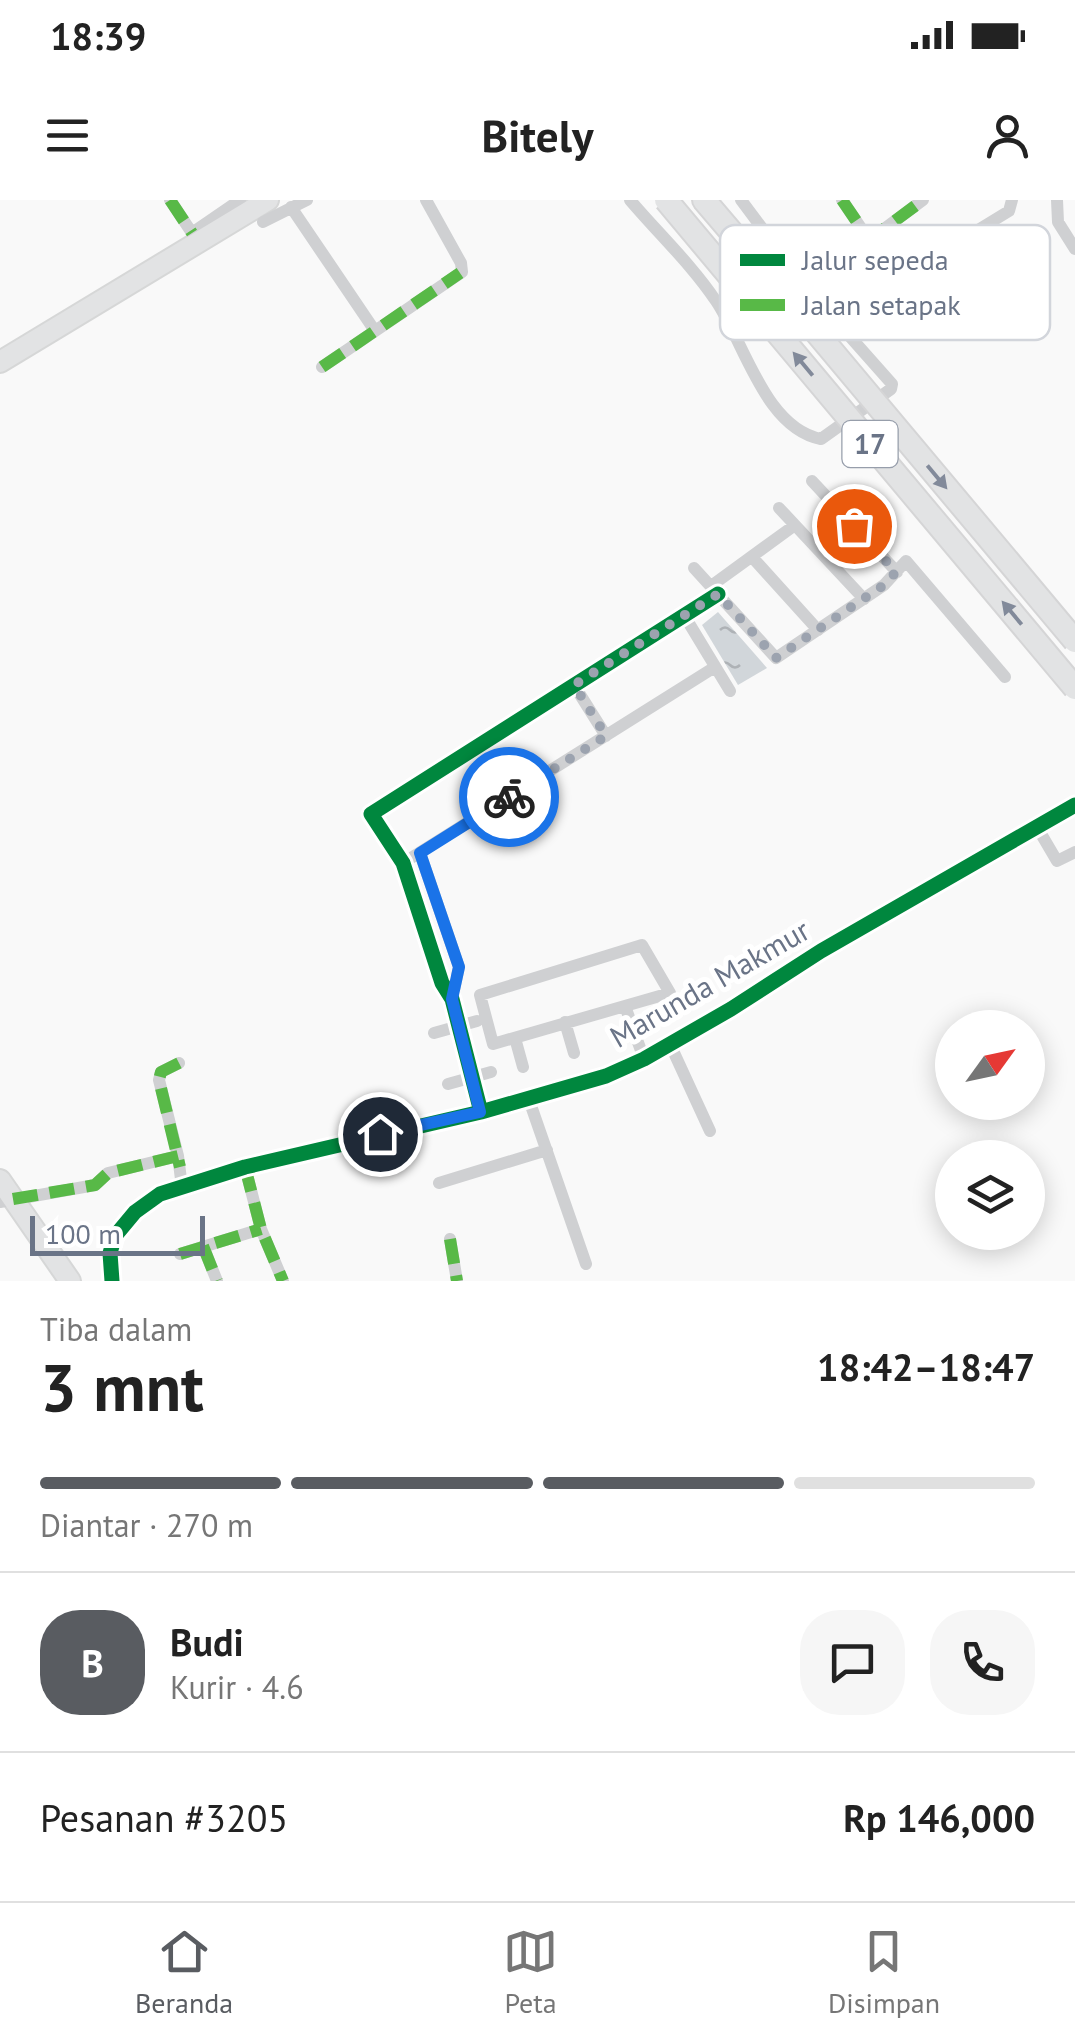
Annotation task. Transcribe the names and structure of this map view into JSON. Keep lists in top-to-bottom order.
{
  "streets": {
    "highway": ["17"],
    "street": ["Marunda Makmur"]
  },
  "legend": ["Jalur sepeda", "Jalan setapak"],
  "scale_bar": "100 m",
  "north": "top right",
  "page": {
    "status": "18:39",
    "header": "Bitely",
    "scale": "100 m",
    "heading": ["3 mnt", "Tiba dalam", "18:42–18:47"],
    "panel": [
      "Budi",
      "Kurir · 4.6",
      "Pesanan #3205",
      "Rp 146,000"
    ],
    "bar": "Diantar · 270 m",
    "round": "B",
    "tabs": ["Beranda", "Peta", "Disimpan"]
  }
}
